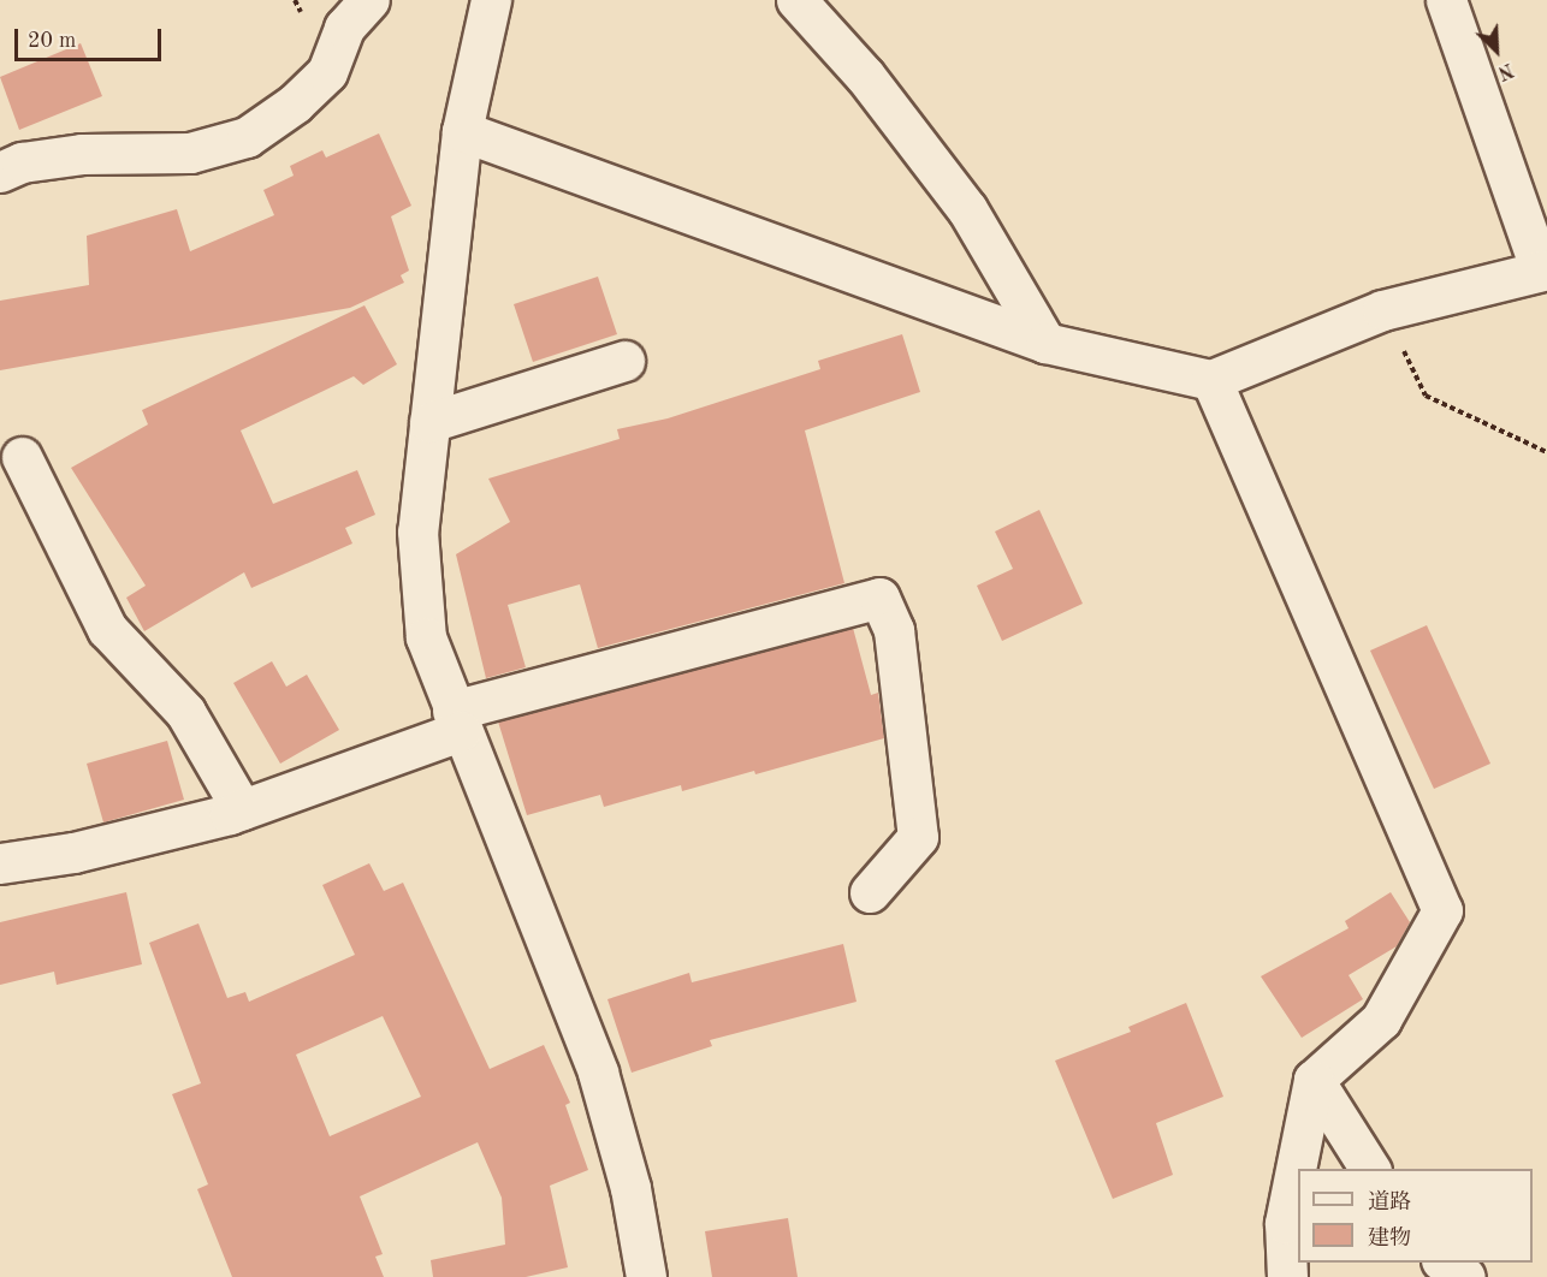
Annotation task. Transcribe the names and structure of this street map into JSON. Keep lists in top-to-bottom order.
{
  "legend": ["道路", "建物"],
  "scale_bar": "20 m",
  "north": "bottom right"
}
